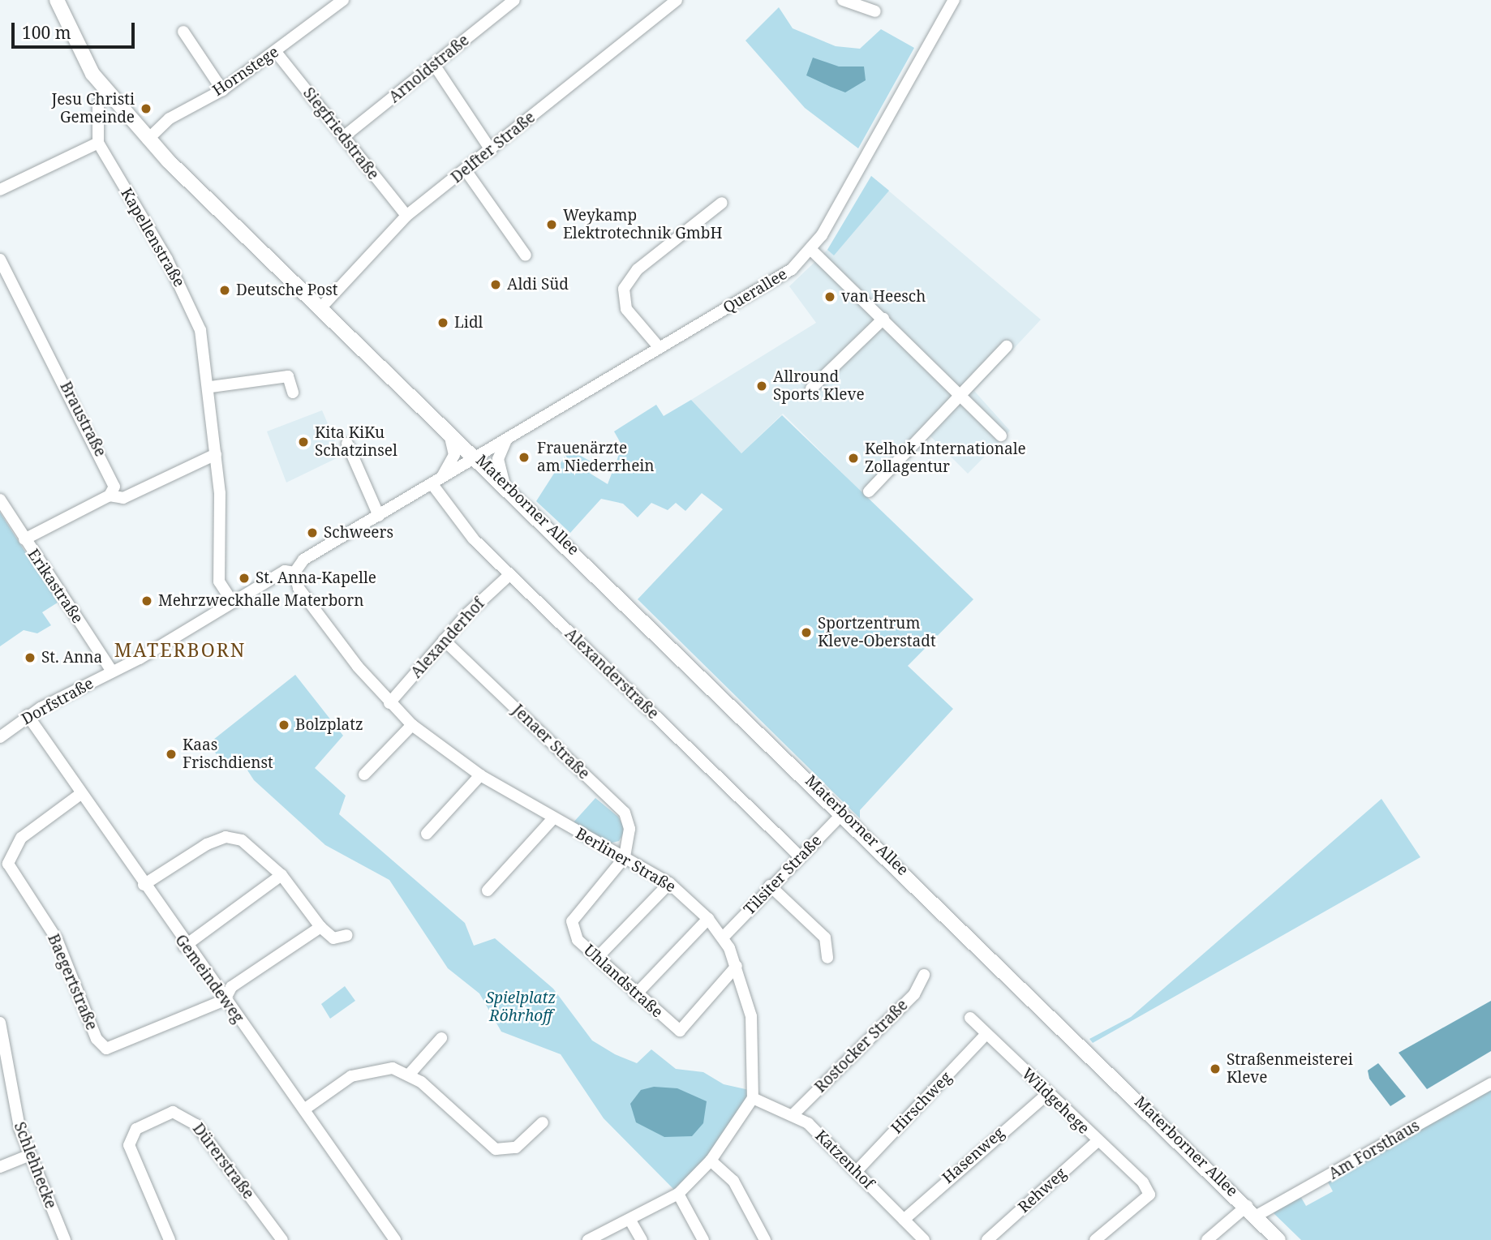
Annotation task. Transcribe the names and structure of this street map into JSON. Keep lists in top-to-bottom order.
{
  "streets": {
    "main road": ["Materborner Allee"],
    "street": [
      "Arnoldstraße",
      "Hornstege",
      "Siegfriedstraße",
      "Delfter Straße",
      "Kapellenstraße",
      "Querallee",
      "Braustraße",
      "Erikastraße",
      "Alexanderhof",
      "Alexanderstraße",
      "Dorfstraße",
      "Jenaer Straße",
      "Berliner Straße",
      "Tilsiter Straße",
      "Gemeindeweg",
      "Uhlandstraße",
      "Baegertstraße",
      "Rostocker Straße",
      "Wildgehege",
      "Hirschweg",
      "Am Forsthaus",
      "Hasenweg",
      "Katzenhof",
      "Dürerstraße",
      "Schlehhecke",
      "Rehweg"
    ]
  },
  "crossings": [
    ["Arnoldstraße", "Siegfriedstraße"],
    ["Hornstege", "Siegfriedstraße"],
    ["Hornstege", "Materborner Allee"],
    ["Siegfriedstraße", "Delfter Straße"],
    ["Delfter Straße", "Materborner Allee"],
    ["Kapellenstraße", "Materborner Allee"],
    ["Kapellenstraße", "Dorfstraße"],
    ["Querallee", "Materborner Allee"],
    ["Querallee", "Dorfstraße"],
    ["Materborner Allee", "Dorfstraße"],
    ["Materborner Allee", "Tilsiter Straße"],
    ["Materborner Allee", "Am Forsthaus"],
    ["Erikastraße", "Dorfstraße"],
    ["Alexanderhof", "Alexanderstraße"],
    ["Alexanderhof", "Jenaer Straße"],
    ["Alexanderhof", "Berliner Straße"],
    ["Alexanderstraße", "Dorfstraße"],
    ["Alexanderstraße", "Tilsiter Straße"],
    ["Dorfstraße", "Berliner Straße"],
    ["Dorfstraße", "Gemeindeweg"],
    ["Jenaer Straße", "Berliner Straße"],
    ["Jenaer Straße", "Uhlandstraße"],
    ["Berliner Straße", "Tilsiter Straße"],
    ["Berliner Straße", "Uhlandstraße"],
    ["Berliner Straße", "Katzenhof"],
    ["Gemeindeweg", "Baegertstraße"],
    ["Rostocker Straße", "Katzenhof"],
    ["Wildgehege", "Hirschweg"],
    ["Wildgehege", "Hasenweg"],
    ["Wildgehege", "Rehweg"],
    ["Hirschweg", "Katzenhof"],
    ["Hasenweg", "Katzenhof"]
  ],
  "districts": ["MATERBORN"],
  "parks": ["Spielplatz Röhrhoff"],
  "places": [
    "Jesu Christi Gemeinde",
    "Weykamp Elektrotechnik GmbH",
    "Aldi Süd",
    "Deutsche Post",
    "van Heesch",
    "Lidl",
    "Allround Sports Kleve",
    "Kita KiKu Schatzinsel",
    "Frauenärzte am Niederrhein",
    "Kelhok Internationale Zollagentur",
    "Schweers",
    "St. Anna-Kapelle",
    "Mehrzweckhalle Materborn",
    "Sportzentrum Kleve-Oberstadt",
    "St. Anna",
    "Bolzplatz",
    "Kaas Frischdienst",
    "Straßenmeisterei Kleve"
  ],
  "scale_bar": "100 m"
}
